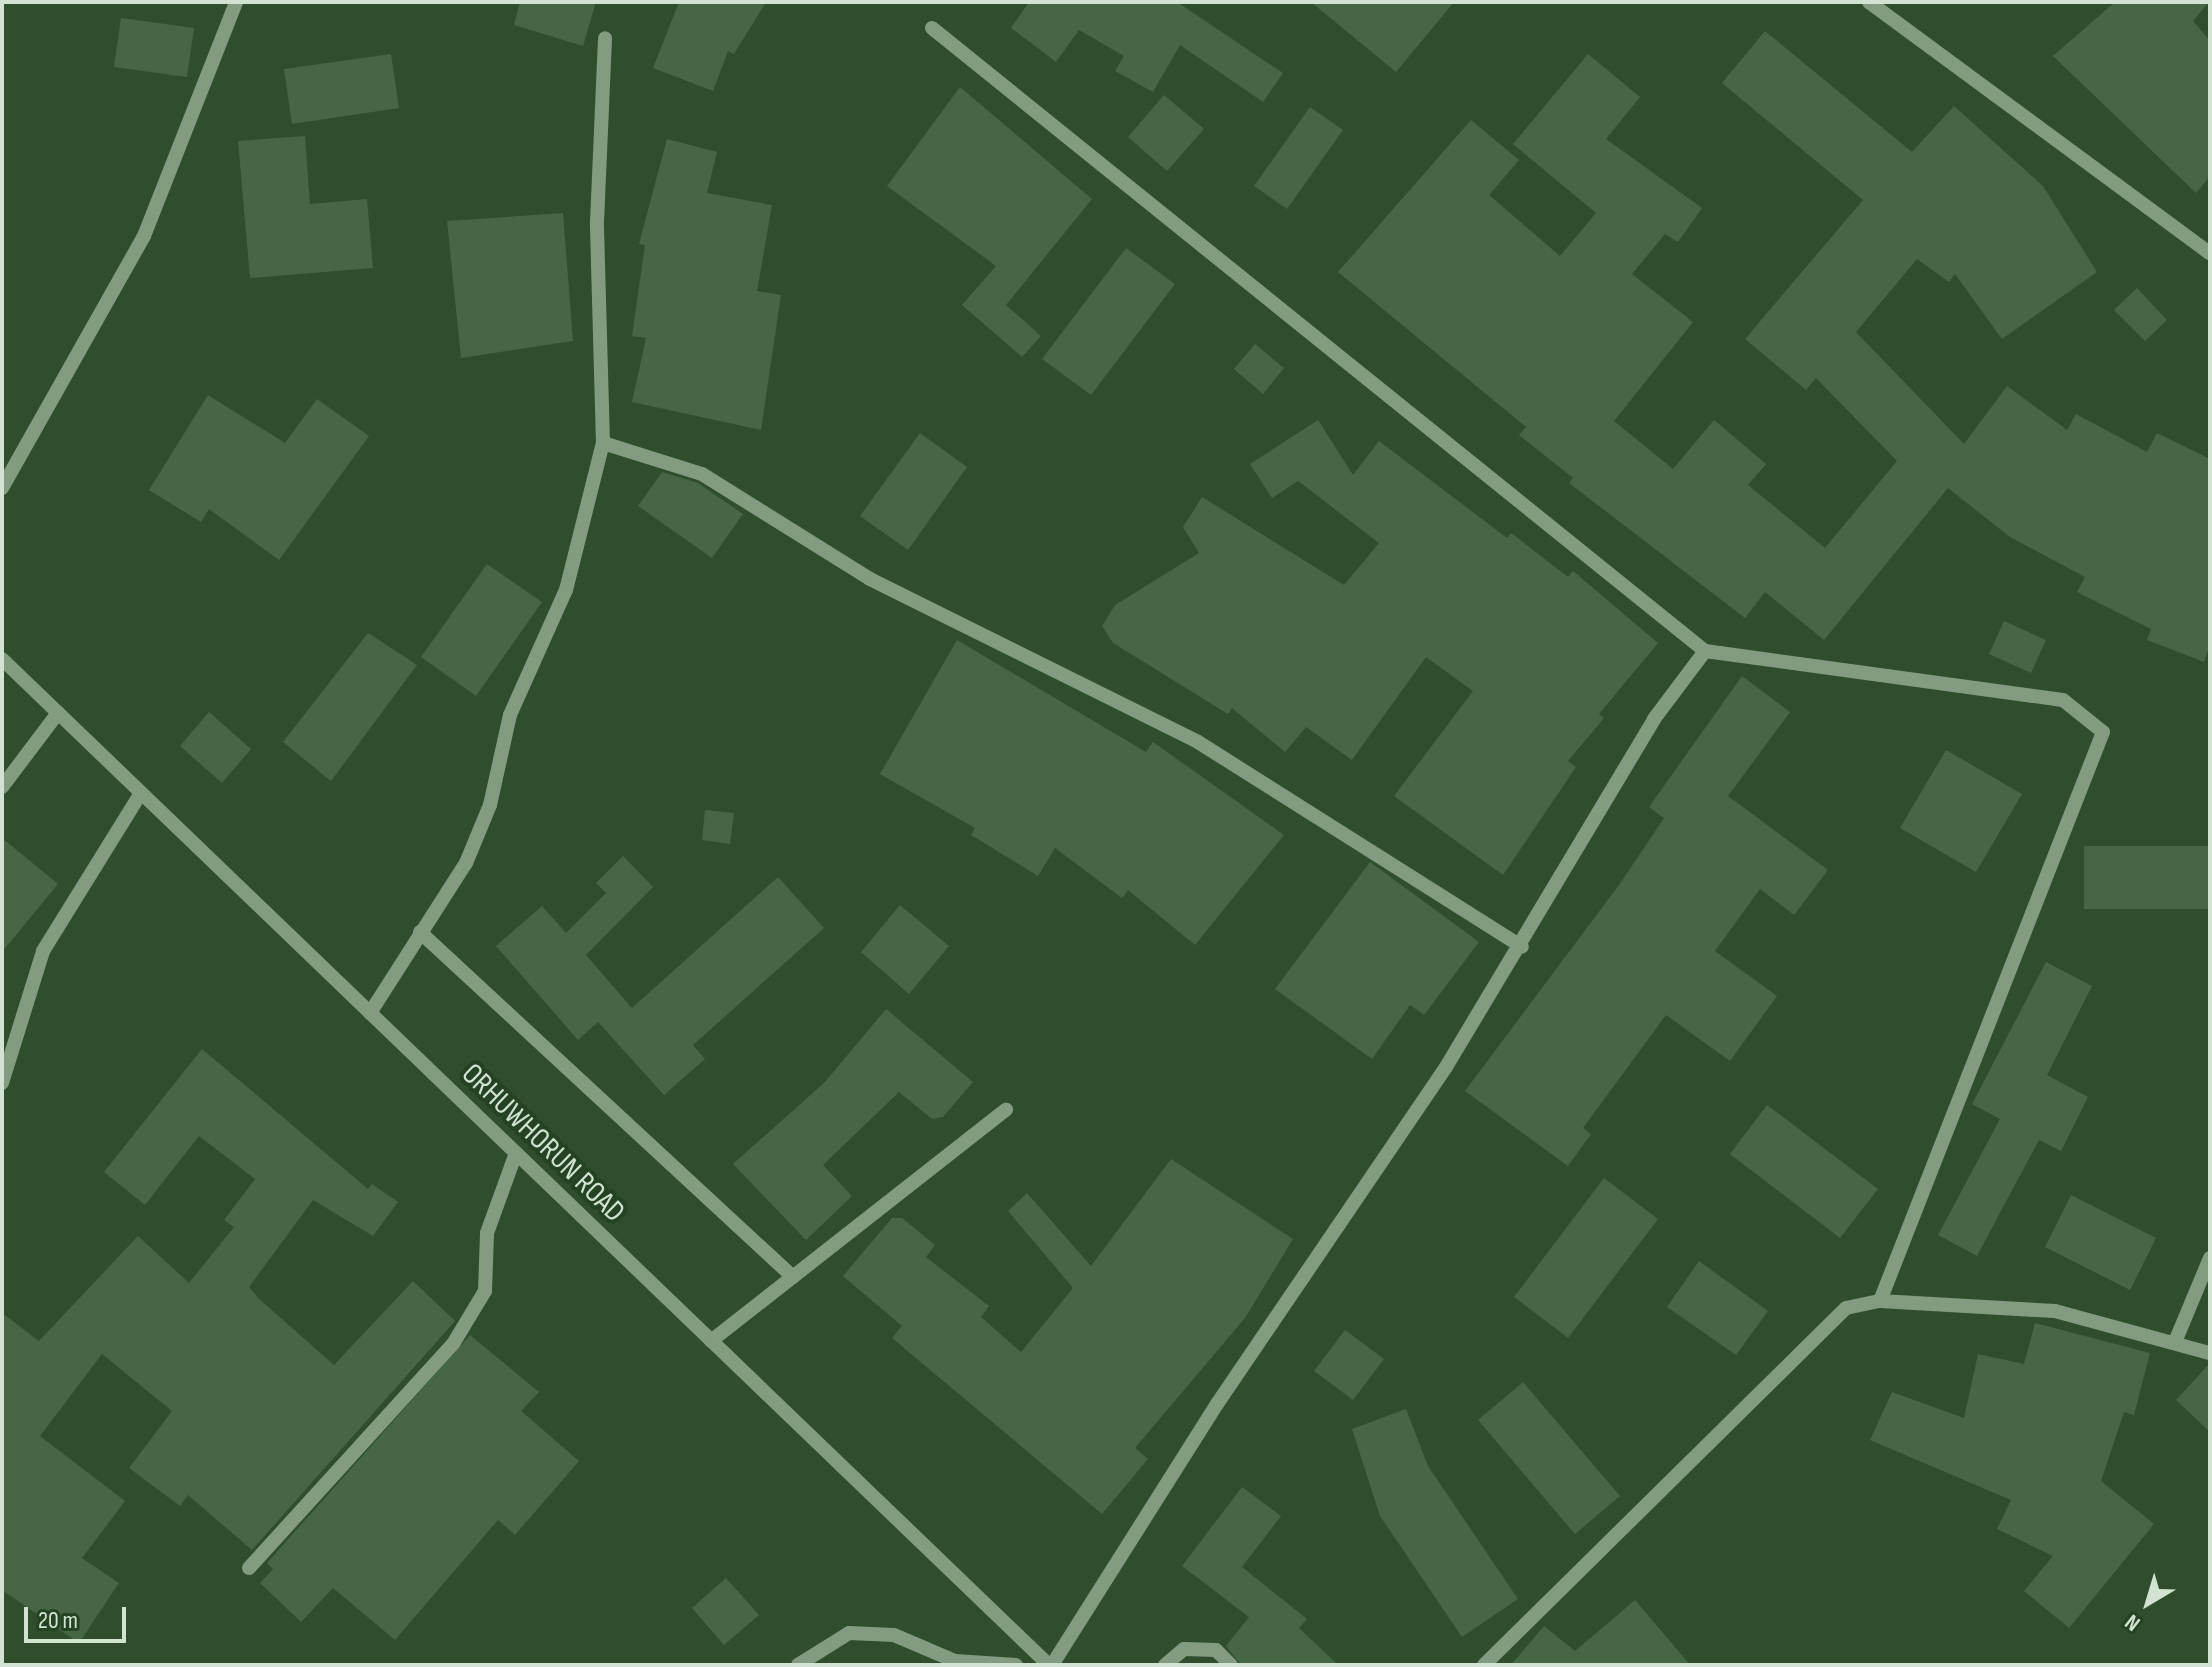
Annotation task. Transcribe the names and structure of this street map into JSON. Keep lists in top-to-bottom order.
{
  "streets": {
    "street": ["ORHUWHORUN ROAD"]
  },
  "scale_bar": "20 m",
  "north": "bottom left"
}
